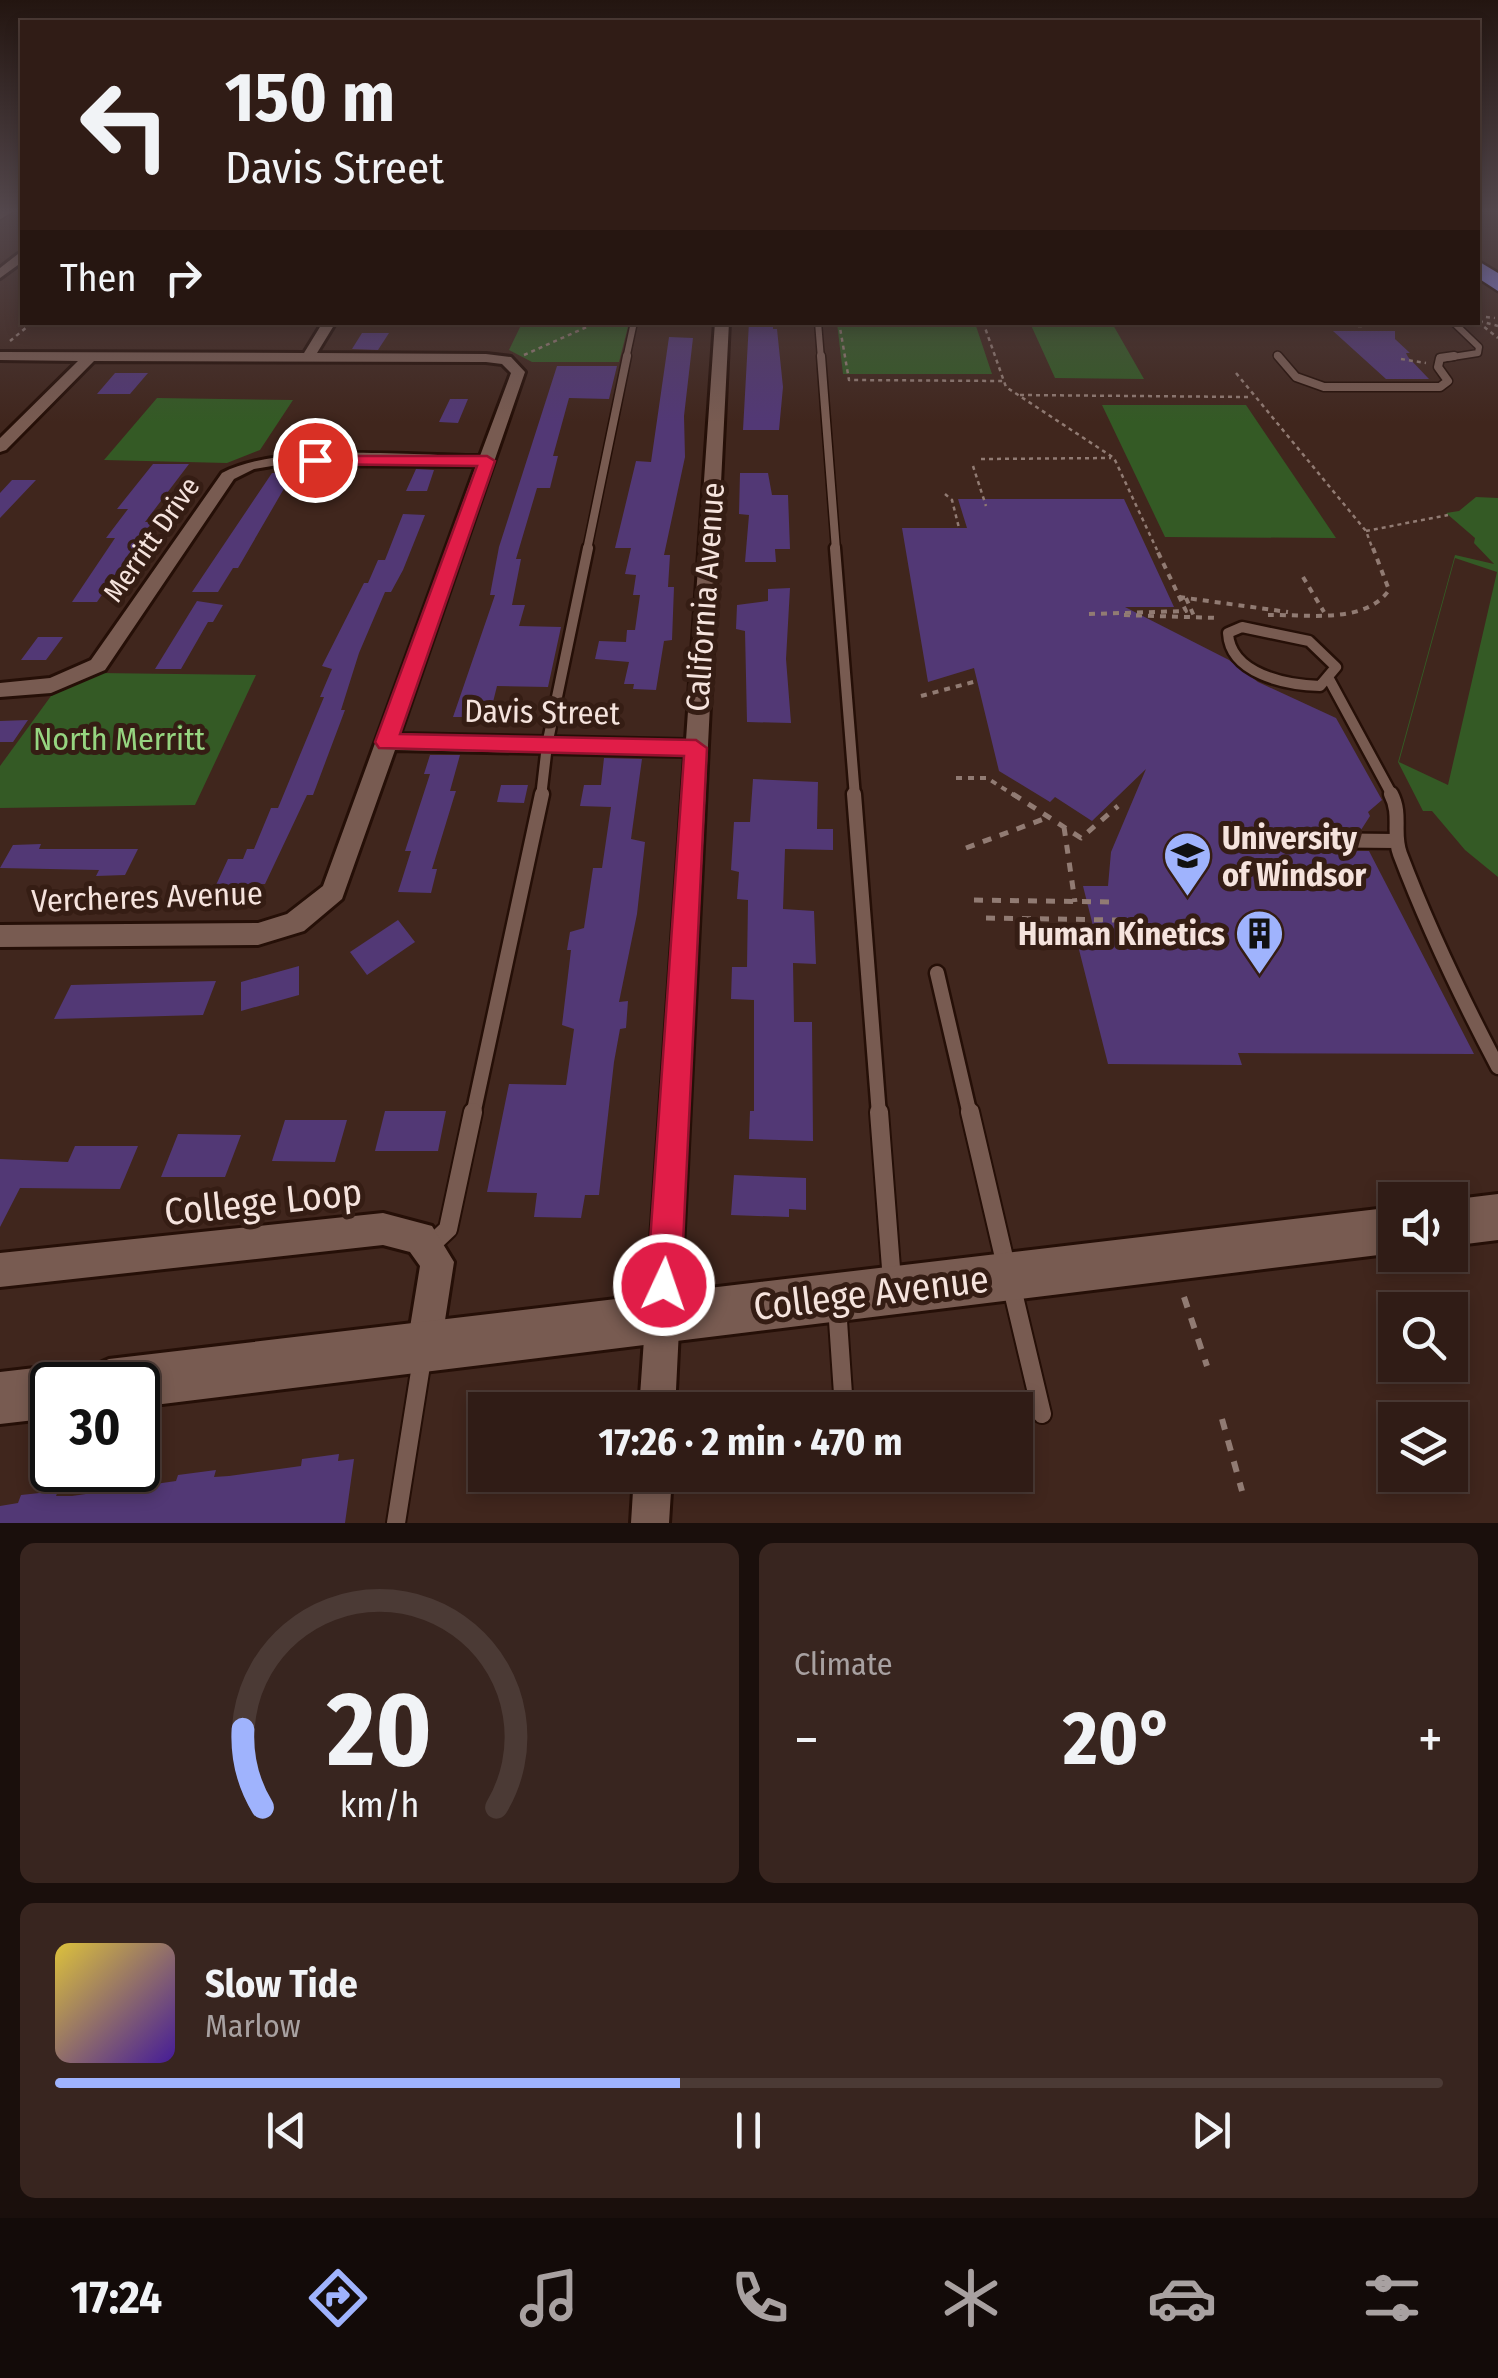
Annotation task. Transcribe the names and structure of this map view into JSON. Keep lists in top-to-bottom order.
{
  "streets": {
    "street": [
      "Merritt Drive",
      "California Avenue",
      "Davis Street",
      "Vercheres Avenue",
      "College Loop",
      "College Avenue"
    ]
  },
  "crossings": [
    ["California Avenue", "Davis Street"],
    ["California Avenue", "College Avenue"],
    ["Davis Street", "Vercheres Avenue"]
  ],
  "parks": ["North Merritt"],
  "places": {
    "school or university": ["University of Windsor"],
    "building": ["Human Kinetics"]
  },
  "page": {
    "turn": ["150 m", "Davis Street"],
    "then": "Then",
    "limit": "30",
    "trip": "17:26 · 2 min · 470 m",
    "tile": "Climate",
    "heat": ["−", "20°", "+"],
    "song": ["Slow Tide", "Marlow"],
    "tabs": "17:24",
    "gauge": ["20", "km/h"]
  }
}
